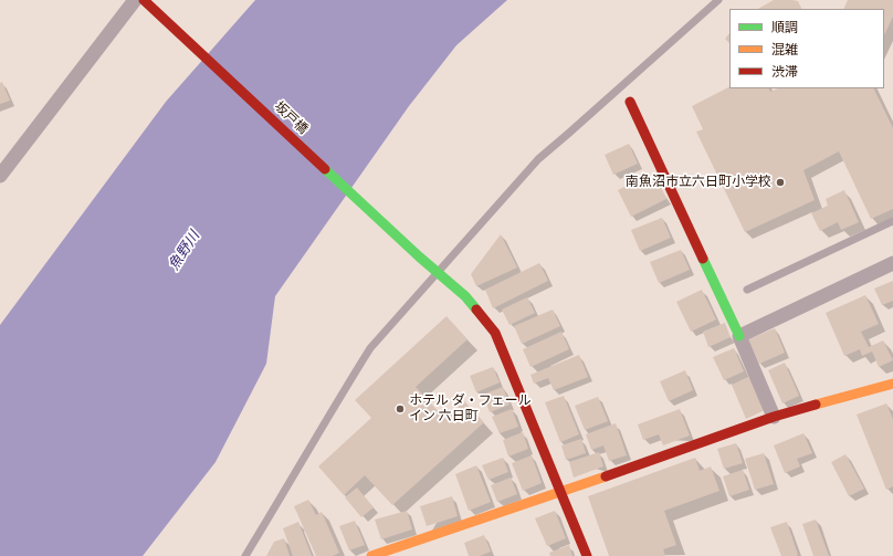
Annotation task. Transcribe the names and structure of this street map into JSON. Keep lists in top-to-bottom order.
{
  "streets": {
    "street": ["坂戸橋"]
  },
  "water": ["魚野川"],
  "places": ["南魚沼市立六日町小学校", "ホテル ダ・フェール イン 六日町"],
  "legend": ["順調", "混雑", "渋滞"]
}
